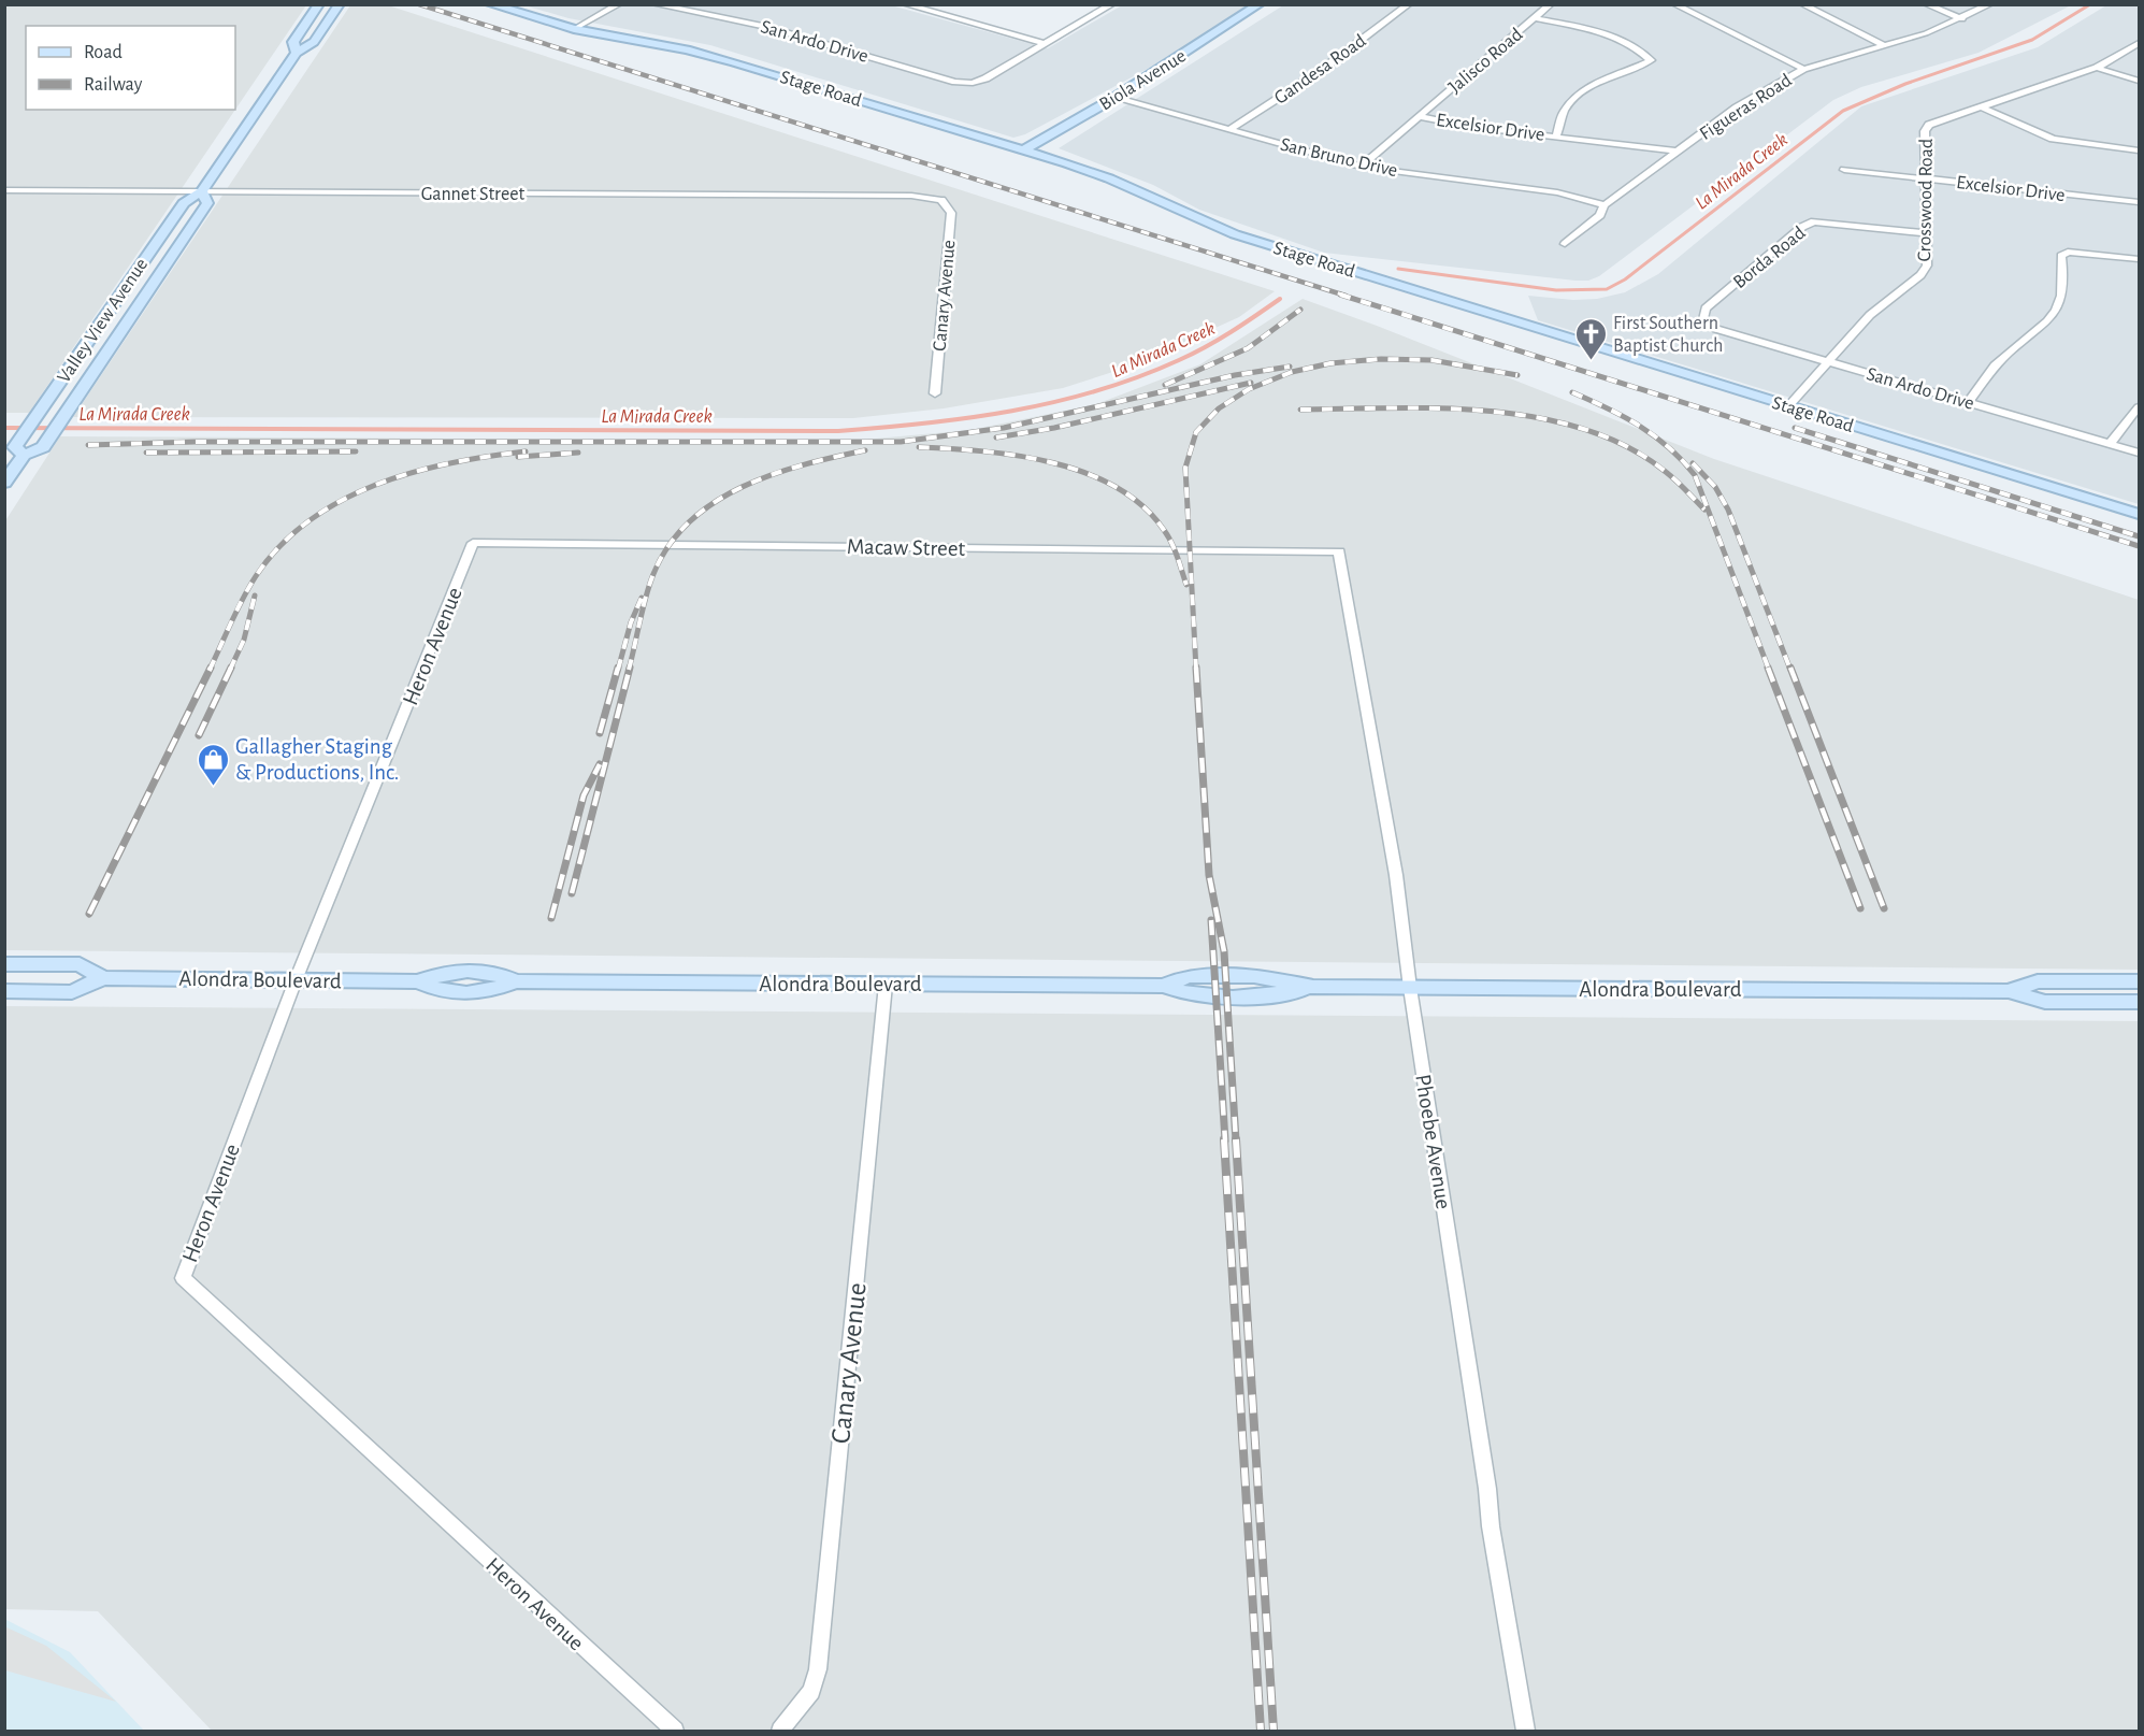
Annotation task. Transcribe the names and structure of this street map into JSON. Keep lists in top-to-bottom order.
{
  "streets": {
    "main road": [
      "Biola Avenue",
      "Stage Road",
      "Valley View Avenue",
      "Alondra Boulevard"
    ],
    "street": [
      "San Ardo Drive",
      "Jalisco Road",
      "Gandesa Road",
      "Figueras Road",
      "Excelsior Drive",
      "San Bruno Drive",
      "Gannet Street",
      "Crosswood Road",
      "Borda Road",
      "Canary Avenue",
      "Macaw Street",
      "Heron Avenue",
      "Phoebe Avenue"
    ]
  },
  "crossings": [
    ["San Ardo Drive", "Crosswood Road"],
    ["San Ardo Drive", "Borda Road"],
    ["Jalisco Road", "Excelsior Drive"],
    ["Jalisco Road", "San Bruno Drive"],
    ["Gandesa Road", "San Bruno Drive"],
    ["Biola Avenue", "Stage Road"],
    ["Biola Avenue", "San Bruno Drive"],
    ["Stage Road", "Crosswood Road"],
    ["Figueras Road", "Excelsior Drive"],
    ["Figueras Road", "San Bruno Drive"],
    ["Excelsior Drive", "Crosswood Road"],
    ["Gannet Street", "Canary Avenue"],
    ["Gannet Street", "Valley View Avenue"],
    ["Crosswood Road", "Borda Road"],
    ["Canary Avenue", "Alondra Boulevard"],
    ["Macaw Street", "Heron Avenue"],
    ["Macaw Street", "Phoebe Avenue"],
    ["Heron Avenue", "Alondra Boulevard"],
    ["Alondra Boulevard", "Phoebe Avenue"]
  ],
  "water": ["La Mirada Creek"],
  "places": {
    "church": ["First Southern Baptist Church"],
    "shop": ["Gallagher Staging & Productions, Inc."]
  },
  "legend": ["Road", "Railway"]
}
